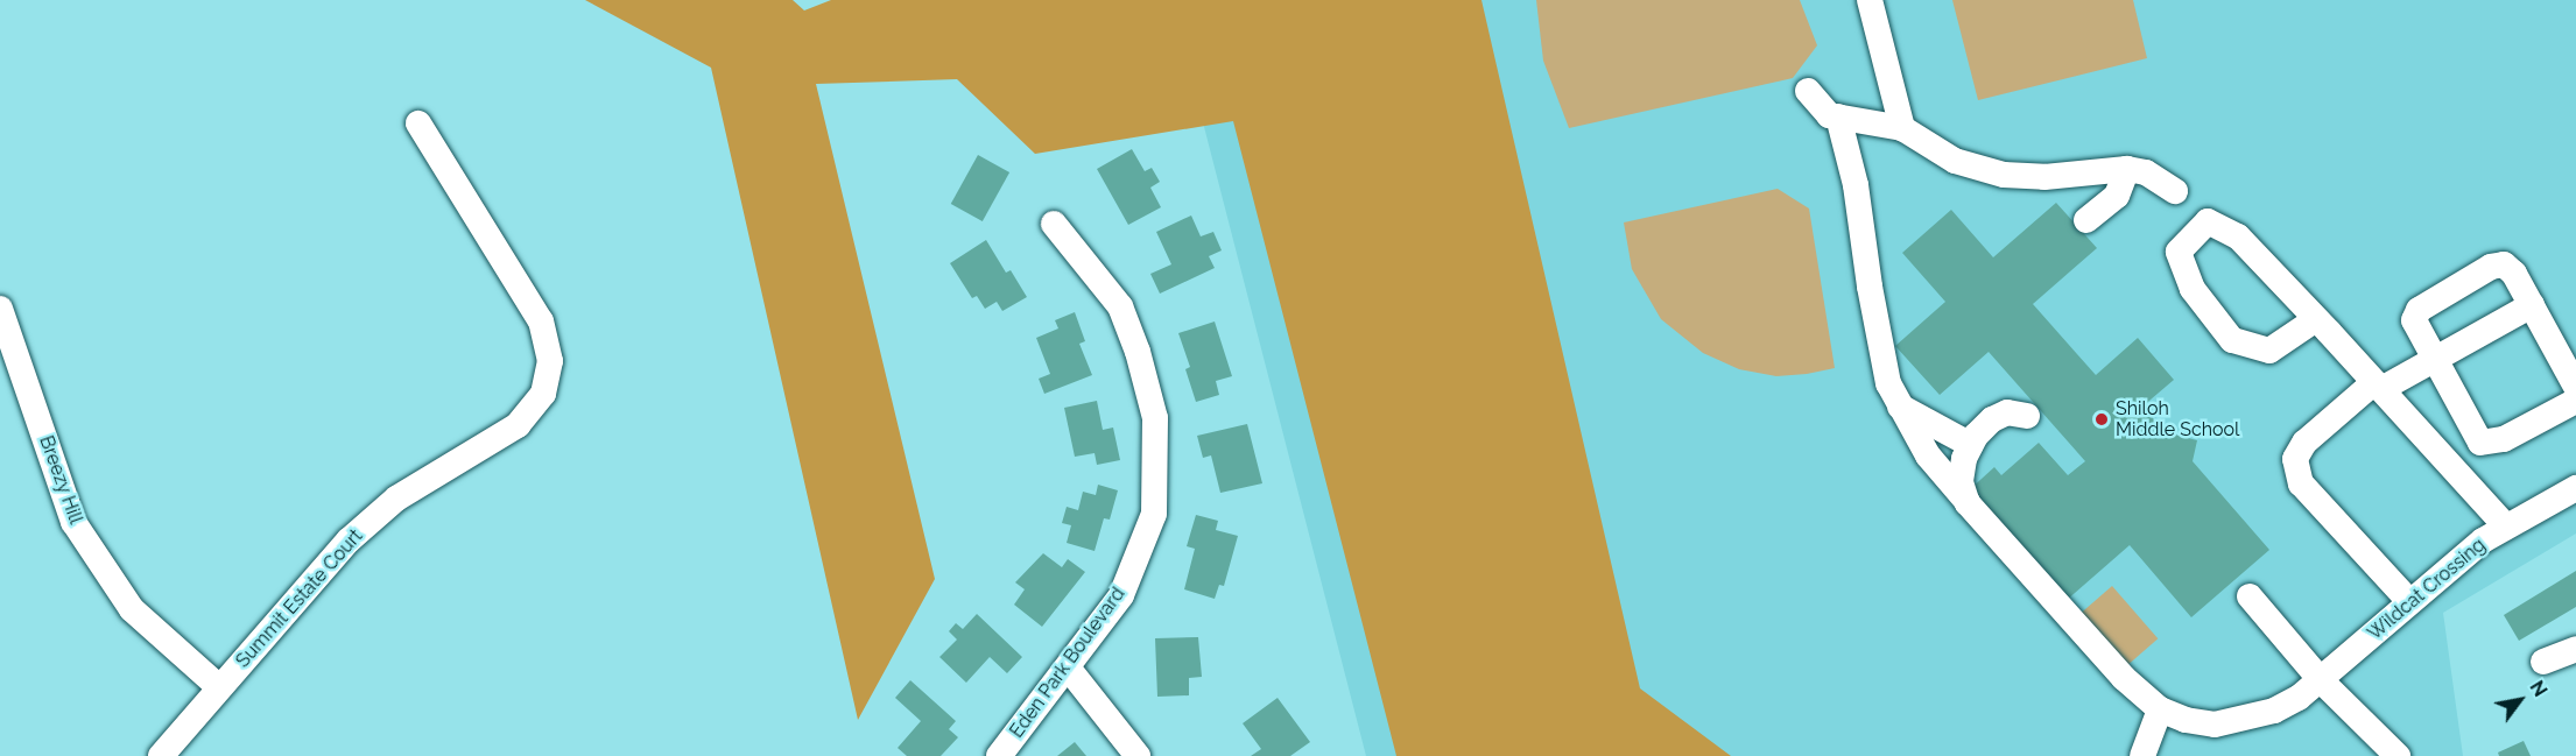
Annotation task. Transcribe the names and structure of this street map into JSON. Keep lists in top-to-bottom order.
{
  "streets": {
    "street": [
      "Breezy Hill",
      "Wildcat Crossing",
      "Summit Estate Court",
      "Eden Park Boulevard"
    ]
  },
  "crossings": [
    ["Breezy Hill", "Summit Estate Court"]
  ],
  "places": ["Shiloh Middle School"],
  "north": "top right"
}
